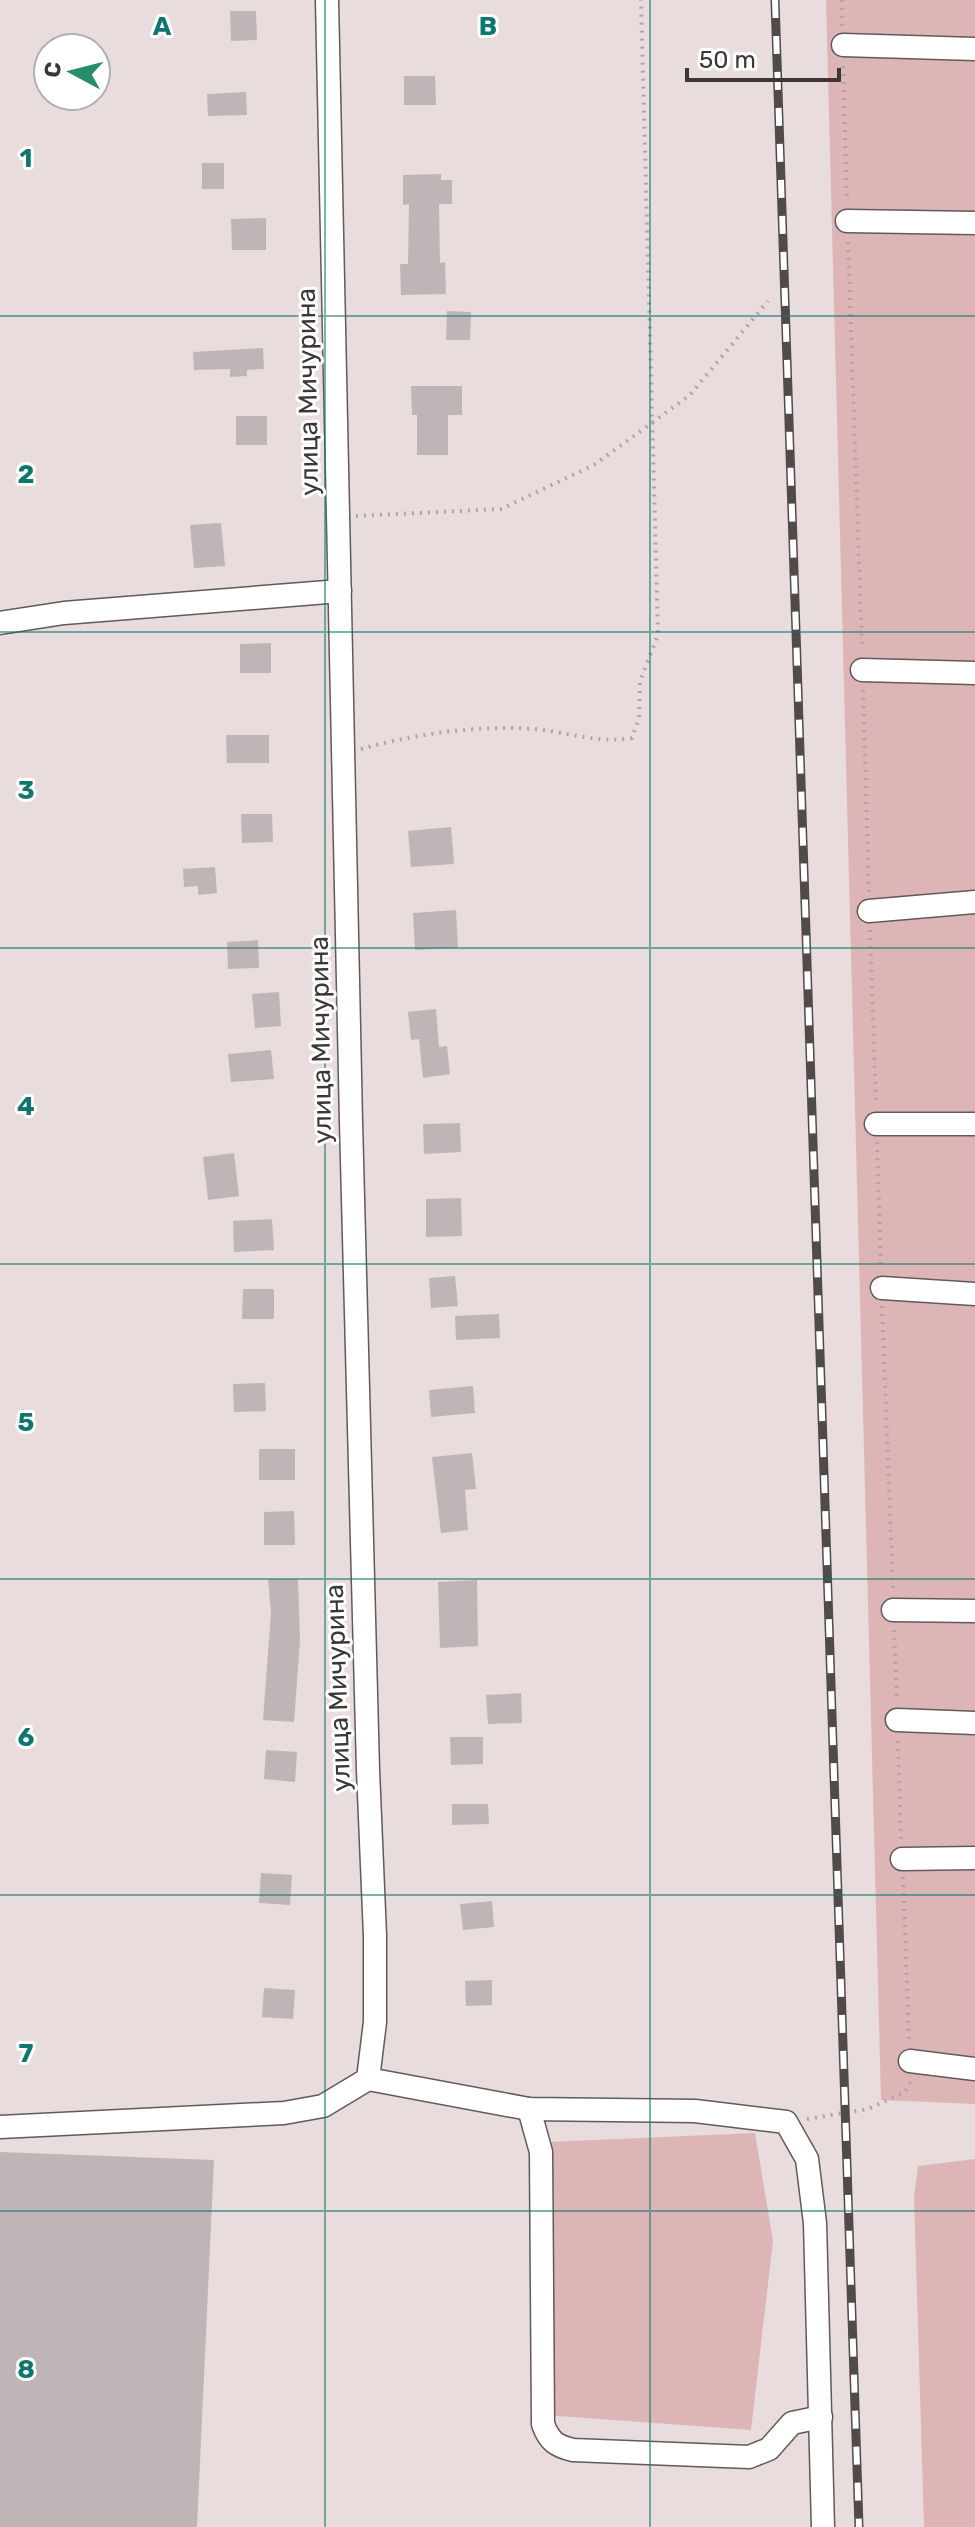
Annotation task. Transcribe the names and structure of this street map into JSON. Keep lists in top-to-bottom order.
{
  "streets": {
    "street": ["улица Мичурина"]
  },
  "scale_bar": "50 m",
  "north": "left",
  "grid": {
    "columns": ["A", "B"],
    "rows": [
      "1",
      "2",
      "3",
      "4",
      "5",
      "6",
      "7",
      "8"
    ]
  }
}
